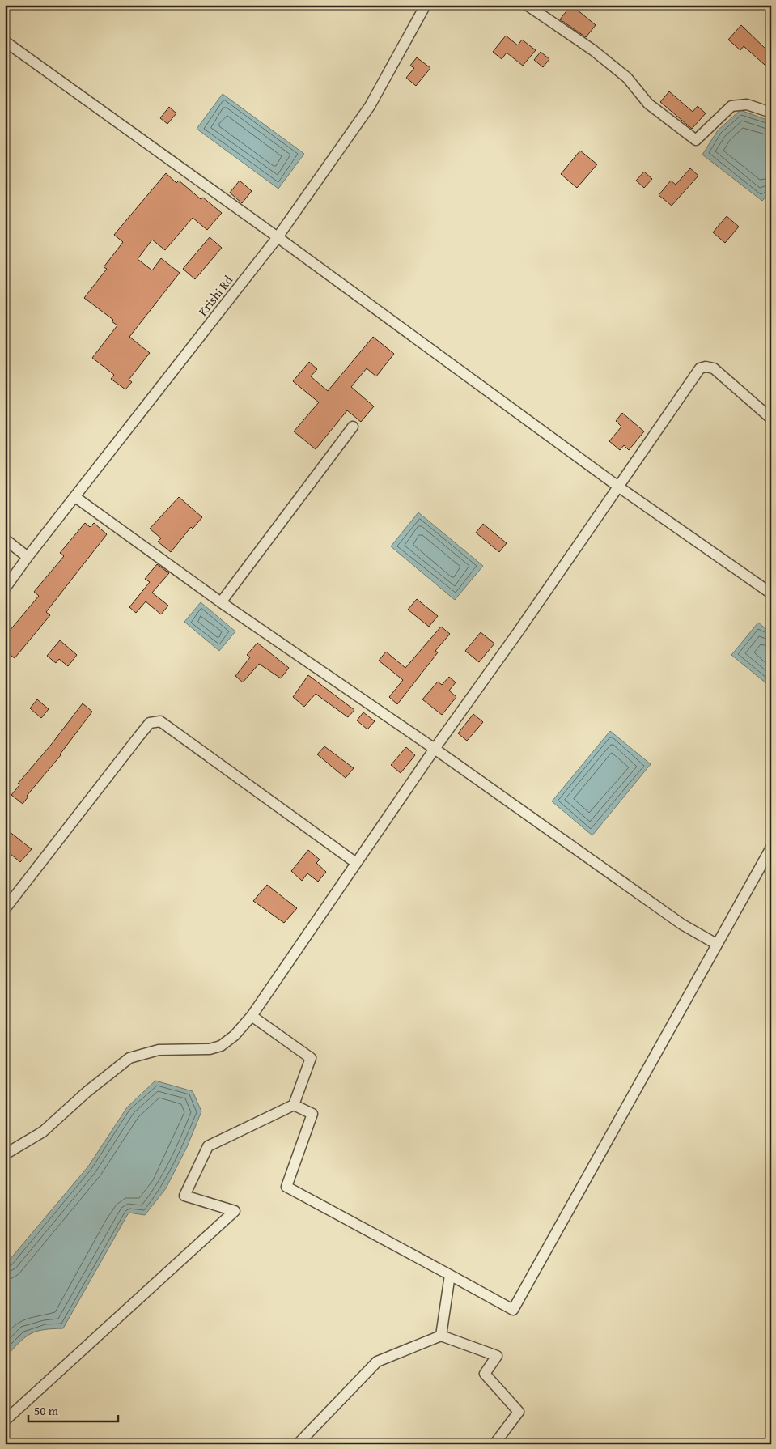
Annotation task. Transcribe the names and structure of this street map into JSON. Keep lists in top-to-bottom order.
{
  "streets": {
    "street": ["Krishi Rd"]
  },
  "scale_bar": "50 m"
}
